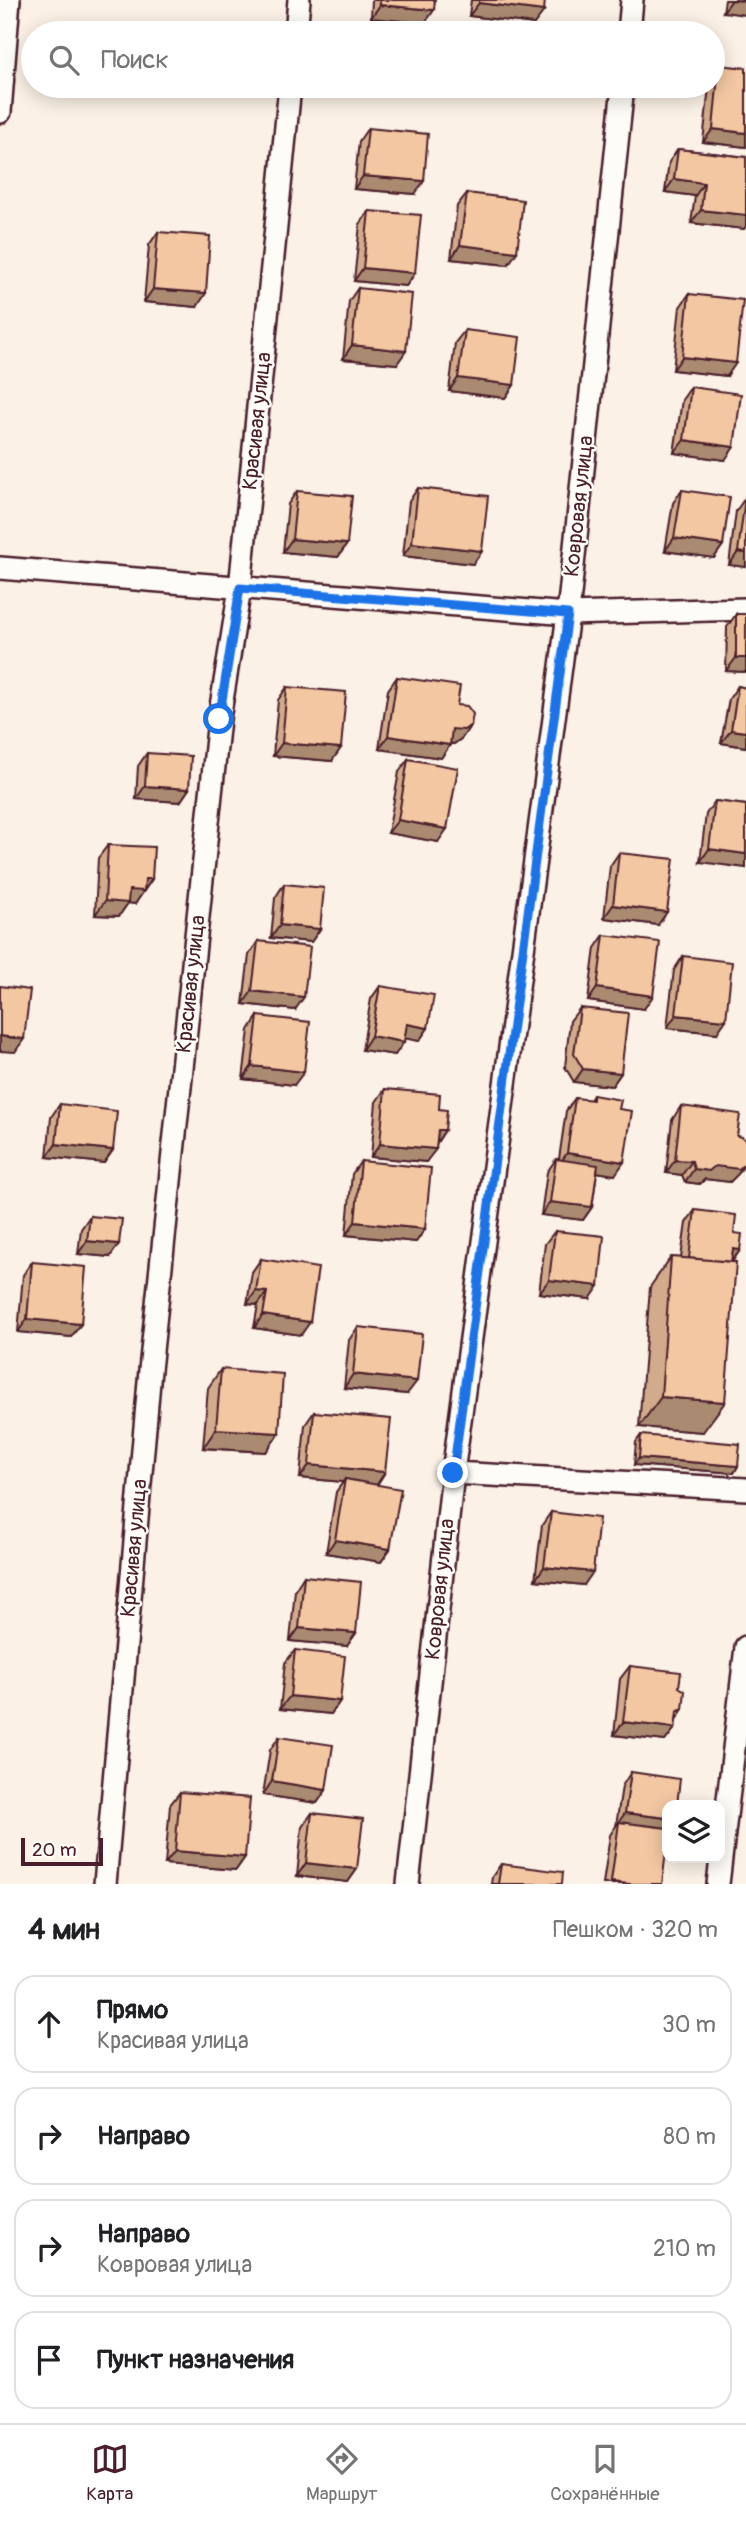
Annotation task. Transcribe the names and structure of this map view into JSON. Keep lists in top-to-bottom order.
{
  "streets": {
    "street": ["Красивая улица", "Ковровая улица"]
  },
  "scale_bar": "20 m",
  "page": {
    "search": "Поиск",
    "scale": "20 m",
    "heading": ["4 мин", "Пешком · 320 m"],
    "list": [
      ["Прямо", "Красивая улица", "30 m"],
      ["Направо", "80 m"],
      ["Направо", "Ковровая улица", "210 m"],
      "Пункт назначения"
    ],
    "nav": ["Карта", "Маршрут", "Сохранённые"]
  }
}
